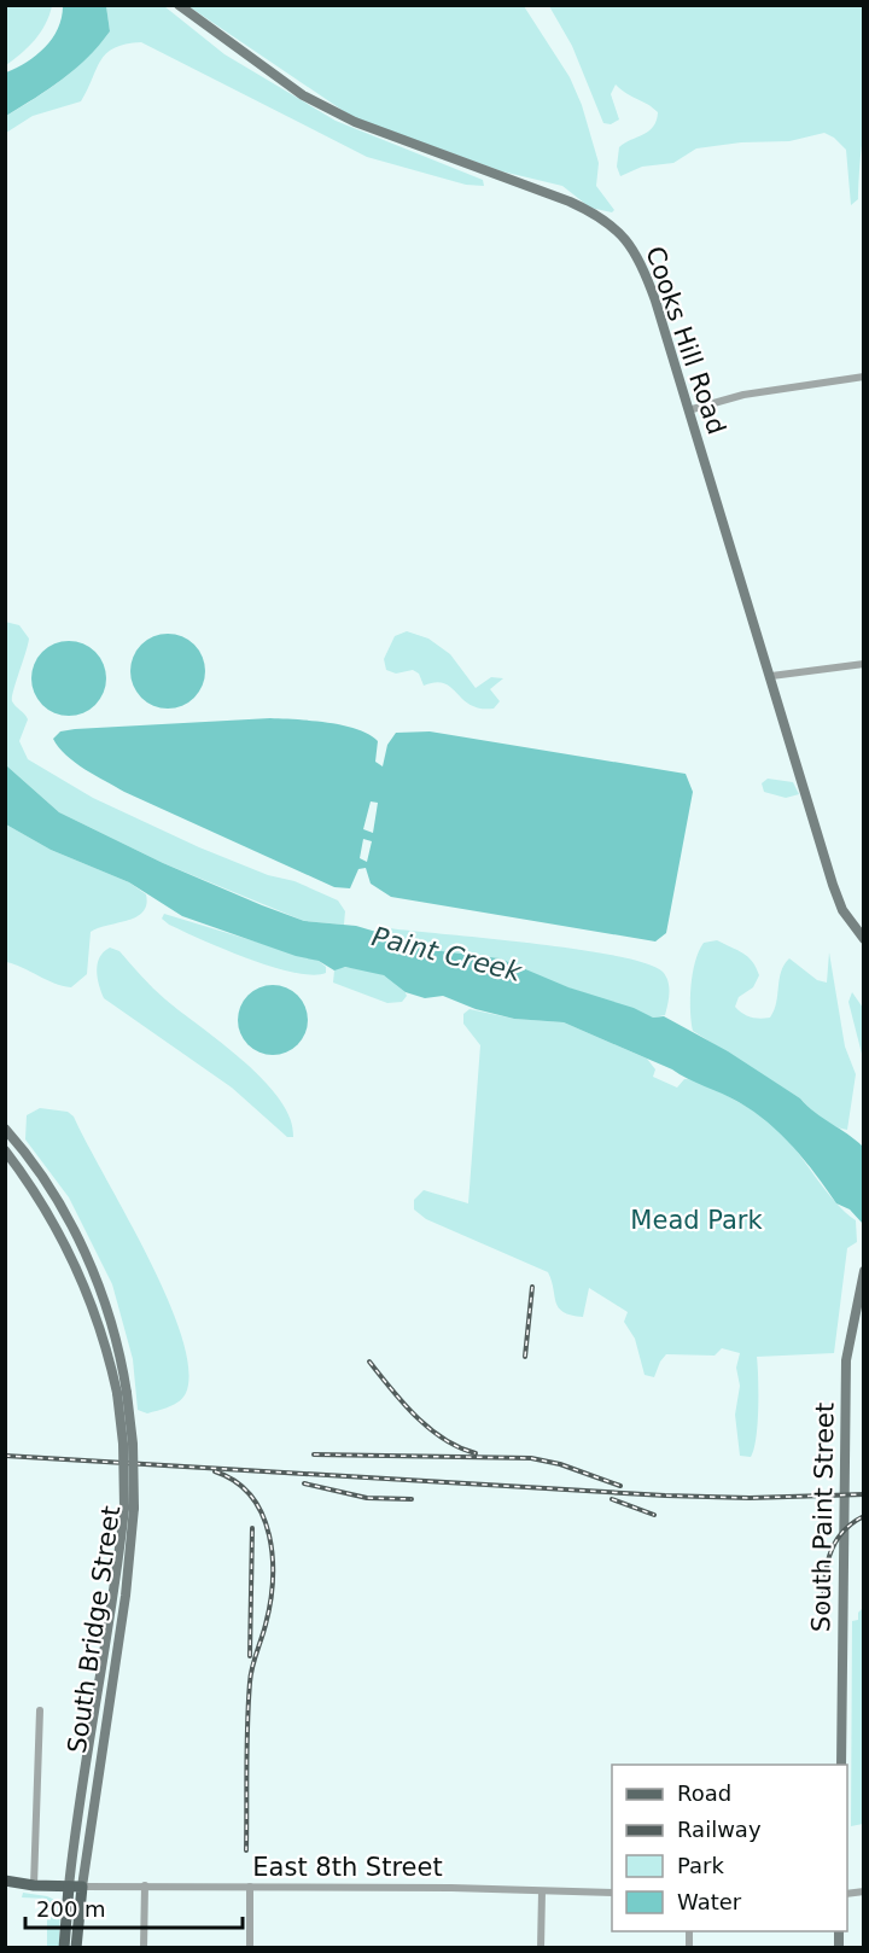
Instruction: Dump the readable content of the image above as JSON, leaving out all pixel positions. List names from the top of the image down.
{
  "streets": {
    "main road": ["Cooks Hill Road", "South Paint Street", "South Bridge Street"],
    "street": ["East 8th Street"]
  },
  "crossings": [
    ["South Bridge Street", "East 8th Street"]
  ],
  "water": ["Paint Creek"],
  "parks": ["Mead Park"],
  "legend": [
    "Road",
    "Railway",
    "Park",
    "Water"
  ],
  "scale_bar": "200 m"
}
